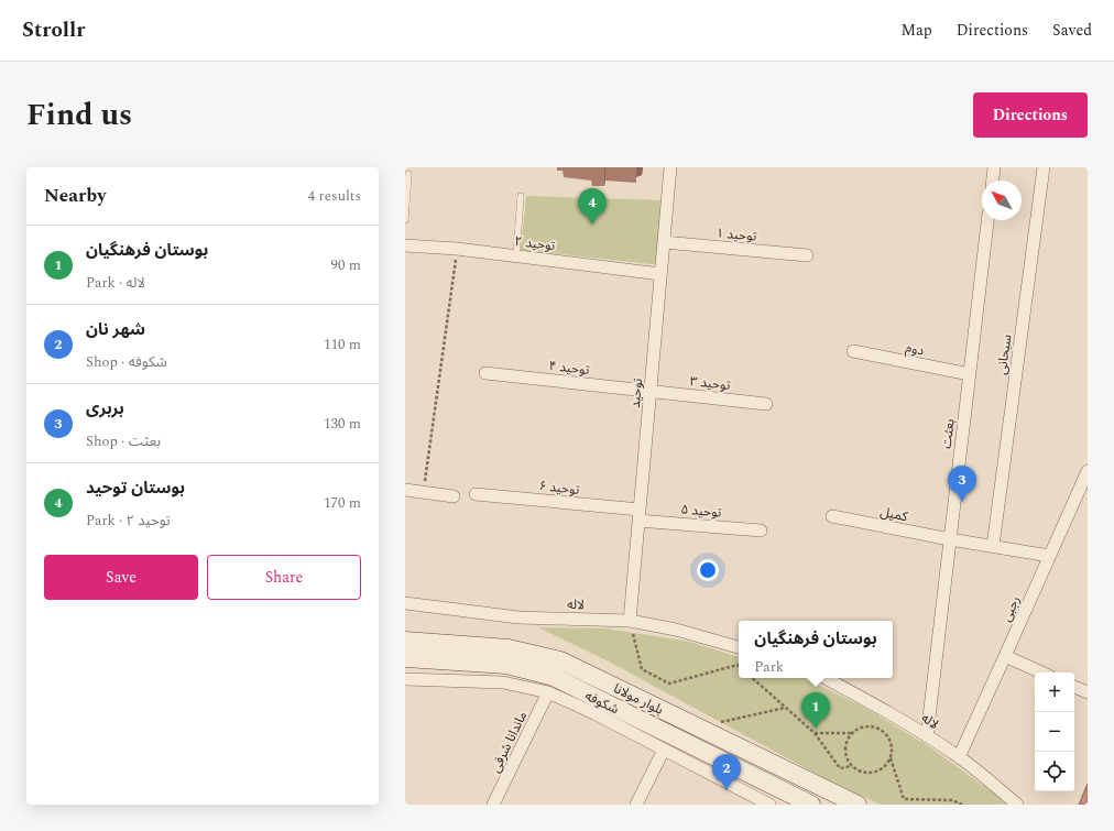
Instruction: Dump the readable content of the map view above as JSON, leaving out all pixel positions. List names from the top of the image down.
{
  "streets": {
    "main road": ["بلوار مولانا"],
    "street": [
      "توحید ۱",
      "توحید ۲",
      "دوم",
      "سبحانی",
      "توحید ۴",
      "توحید ۳",
      "توحید",
      "بعثت",
      "توحید ۶",
      "توحید ۵",
      "کمیل",
      "لاله",
      "رجبی",
      "شکوفه",
      "ماندانا شرقی"
    ]
  },
  "crossings": [
    ["توحید ۱", "توحید"],
    ["توحید ۲", "توحید"],
    ["دوم", "بعثت"],
    ["سبحانی", "کمیل"],
    ["توحید ۴", "توحید ۳"],
    ["توحید ۴", "توحید"],
    ["توحید ۳", "توحید"],
    ["توحید", "توحید ۶"],
    ["توحید", "توحید ۵"],
    ["توحید", "لاله"],
    ["بعثت", "کمیل"],
    ["بعثت", "لاله"],
    ["توحید ۶", "توحید ۵"],
    ["کمیل", "رجبی"],
    ["لاله", "رجبی"],
    ["شکوفه", "ماندانا شرقی"]
  ],
  "north": "top left",
  "page": {
    "header": "Strollr",
    "nav": ["Map", "Directions", "Saved"],
    "title": "Find us",
    "buttons": [
      "Directions",
      ["Save", "Share"]
    ],
    "heading": ["Nearby", "4 results"],
    "pins": [
      "4",
      "3",
      "1",
      "2"
    ],
    "list": [
      {
        "mark": "1",
        "name": "بوستان فرهنگیان",
        "note": "Park · لاله",
        "value": "90 m"
      },
      {
        "mark": "2",
        "name": "شهر نان",
        "note": "Shop · شکوفه",
        "value": "110 m"
      },
      {
        "mark": "3",
        "name": "بربری",
        "note": "Shop · بعثت",
        "value": "130 m"
      },
      {
        "mark": "4",
        "name": "بوستان توحید",
        "note": "Park · توحید ۲",
        "value": "170 m"
      }
    ],
    "popup": ["بوستان فرهنگیان", "Park"],
    "map_buttons": ["+", "−"]
  }
}
